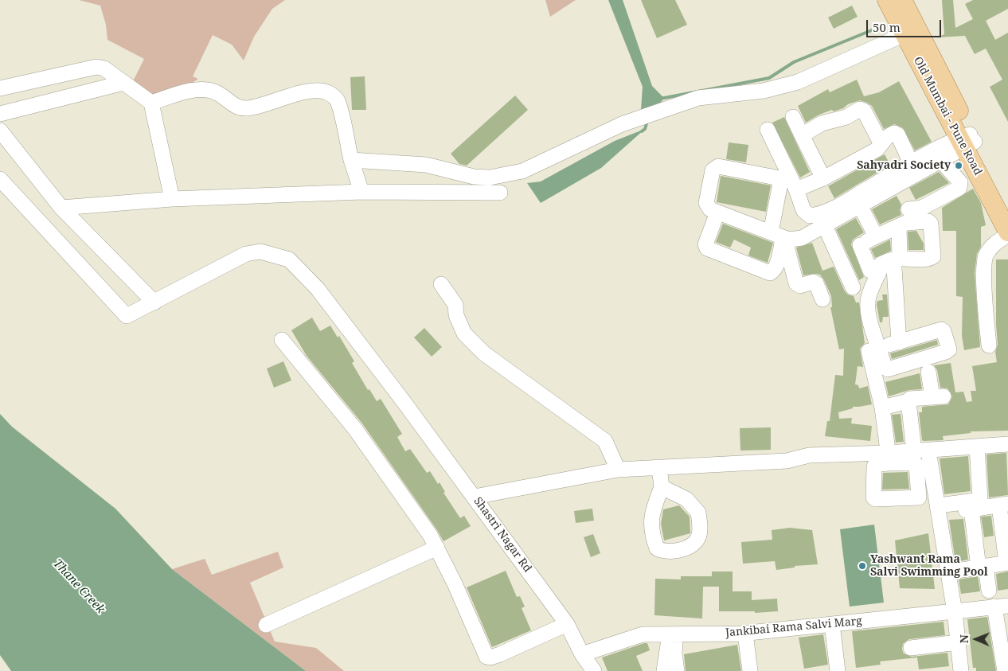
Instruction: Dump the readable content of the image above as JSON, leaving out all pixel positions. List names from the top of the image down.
{
  "streets": {
    "main road": ["Old Mumbai - Pune Road"],
    "street": ["Shastri Nagar Rd", "Jankibai Rama Salvi Marg"]
  },
  "crossings": [
    ["Shastri Nagar Rd", "Jankibai Rama Salvi Marg"]
  ],
  "water": ["Thane Creek"],
  "places": ["Sahyadri Society", "Yashwant Rama Salvi Swimming Pool"],
  "scale_bar": "50 m",
  "north": "left"
}
